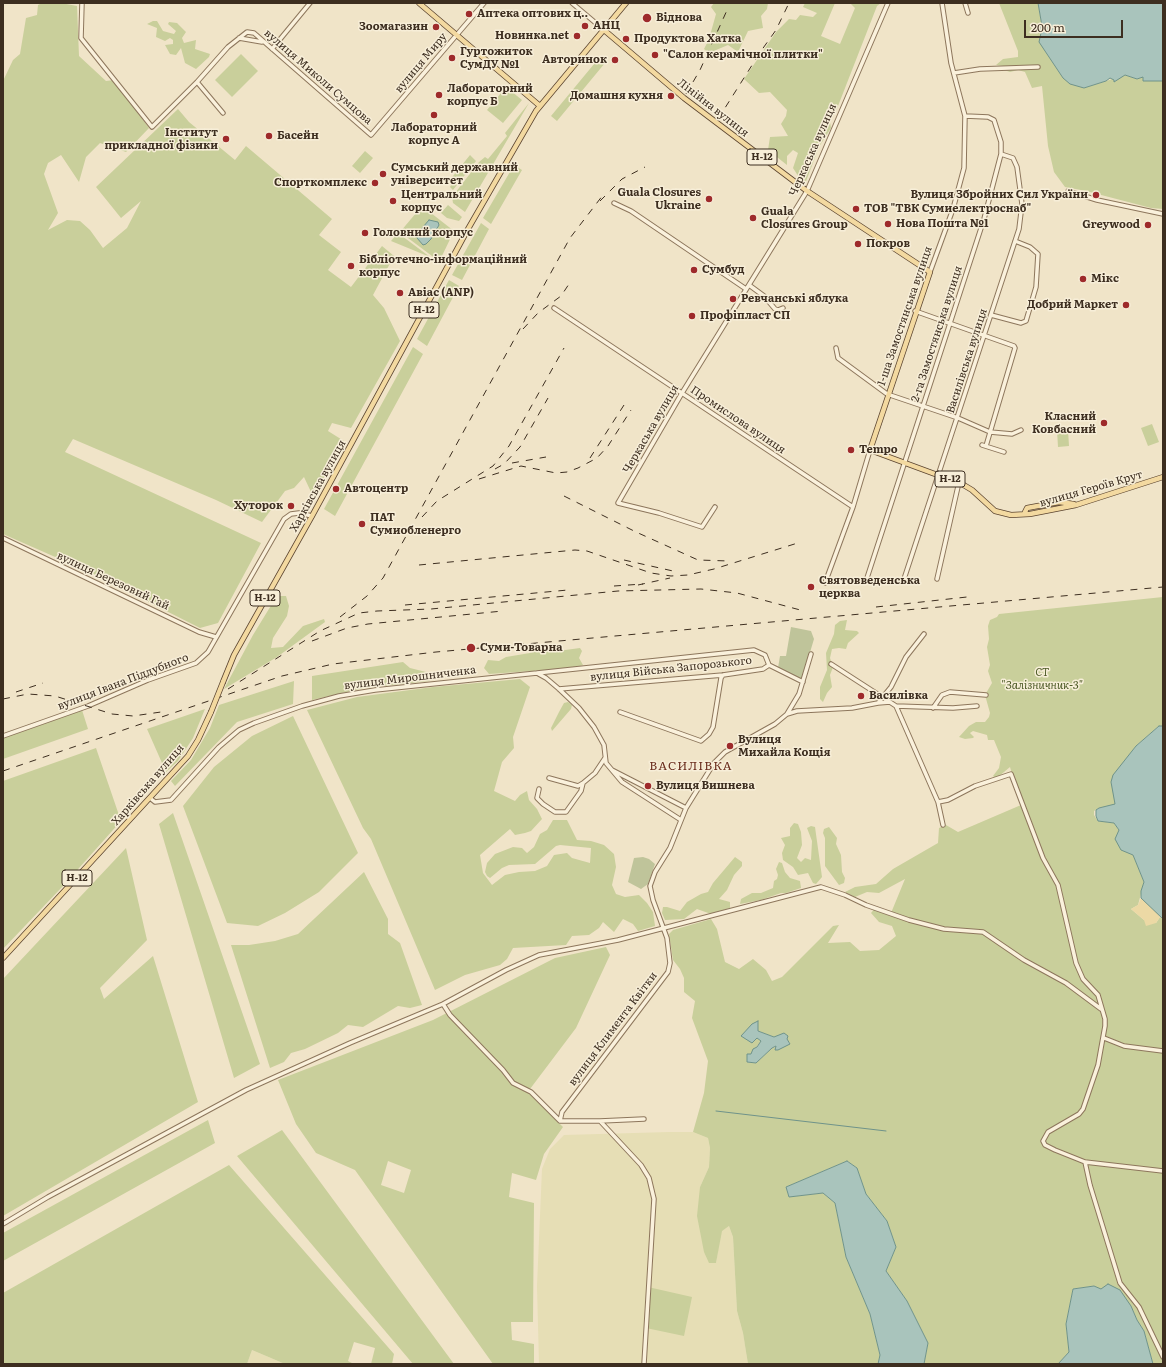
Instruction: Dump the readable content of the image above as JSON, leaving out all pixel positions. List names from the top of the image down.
{
  "streets": {
    "main road": [
      "Лінійна вулиця",
      "Н-12",
      "1-ша Замостянська вулиця",
      "Харківська вулиця",
      "вулиця Героїв Крут"
    ],
    "street": [
      "вулиця Миру",
      "вулиця Миколи Сумцова",
      "Черкаська вулиця",
      "2-га Замостянська вулиця",
      "Василівська вулиця",
      "Промислова вулиця",
      "вулиця Березовий Гай",
      "вулиця Війська Запорозького",
      "вулиця Мирошниченка",
      "вулиця Івана Піддубного",
      "вулиця Климента Квітки"
    ]
  },
  "crossings": [
    ["вулиця Миру", "вулиця Миколи Сумцова"],
    ["Лінійна вулиця", "Черкаська вулиця"],
    ["Лінійна вулиця", "1-ша Замостянська вулиця"],
    ["Лінійна вулиця", "Харківська вулиця"],
    ["Черкаська вулиця", "Промислова вулиця"],
    ["Н-12", "1-ша Замостянська вулиця"],
    ["Н-12", "2-га Замостянська вулиця"],
    ["Н-12", "Василівська вулиця"],
    ["Н-12", "вулиця Героїв Крут"],
    ["1-ша Замостянська вулиця", "2-га Замостянська вулиця"],
    ["1-ша Замостянська вулиця", "Промислова вулиця"],
    ["2-га Замостянська вулиця", "Василівська вулиця"],
    ["Харківська вулиця", "вулиця Мирошниченка"],
    ["Харківська вулиця", "вулиця Івана Піддубного"],
    ["вулиця Березовий Гай", "вулиця Івана Піддубного"],
    ["вулиця Війська Запорозького", "вулиця Мирошниченка"]
  ],
  "districts": ["ВАСИЛІВКА"],
  "parks": ["СТ \"Залізничник-3\""],
  "places": [
    "Аптека оптових ц..",
    "Віднова",
    "АНЦ",
    "Зоомагазин",
    "Новинка.net",
    "Продуктова Хатка",
    "\"Салон керамічної плитки\"",
    "Гуртожиток СумДУ №1",
    "Авторинок",
    "Лабораторний корпус Б",
    "Домашня кухня",
    "Лабораторний корпус А",
    "Басейн",
    "Інститут прикладної фізики",
    "Сумський державний університет",
    "Спорткомплекс",
    "Вулиця Збройних Сил України",
    "Guala Closures Ukraine",
    "Центральний корпус",
    "ТОВ \"ТВК Сумиелектроснаб\"",
    "Guala Closures Group",
    "Нова Пошта №1",
    "Greywood",
    "Головний корпус",
    "Покров",
    "Бібліотечно-інформаційний корпус",
    "Сумбуд",
    "Мікс",
    "Авіас (ANP)",
    "Ревчанські яблука",
    "Добрий Маркет",
    "Профіпласт СП",
    "Класний Ковбасний",
    "Tempo",
    "Автоцентр",
    "Хуторок",
    "ПАТ Сумиобленерго",
    "Святовведенська церква",
    "Суми-Товарна",
    "Василівка",
    "Вулиця Михайла Кощія",
    "Вулиця Вишнева"
  ],
  "scale_bar": "200 m"
}
